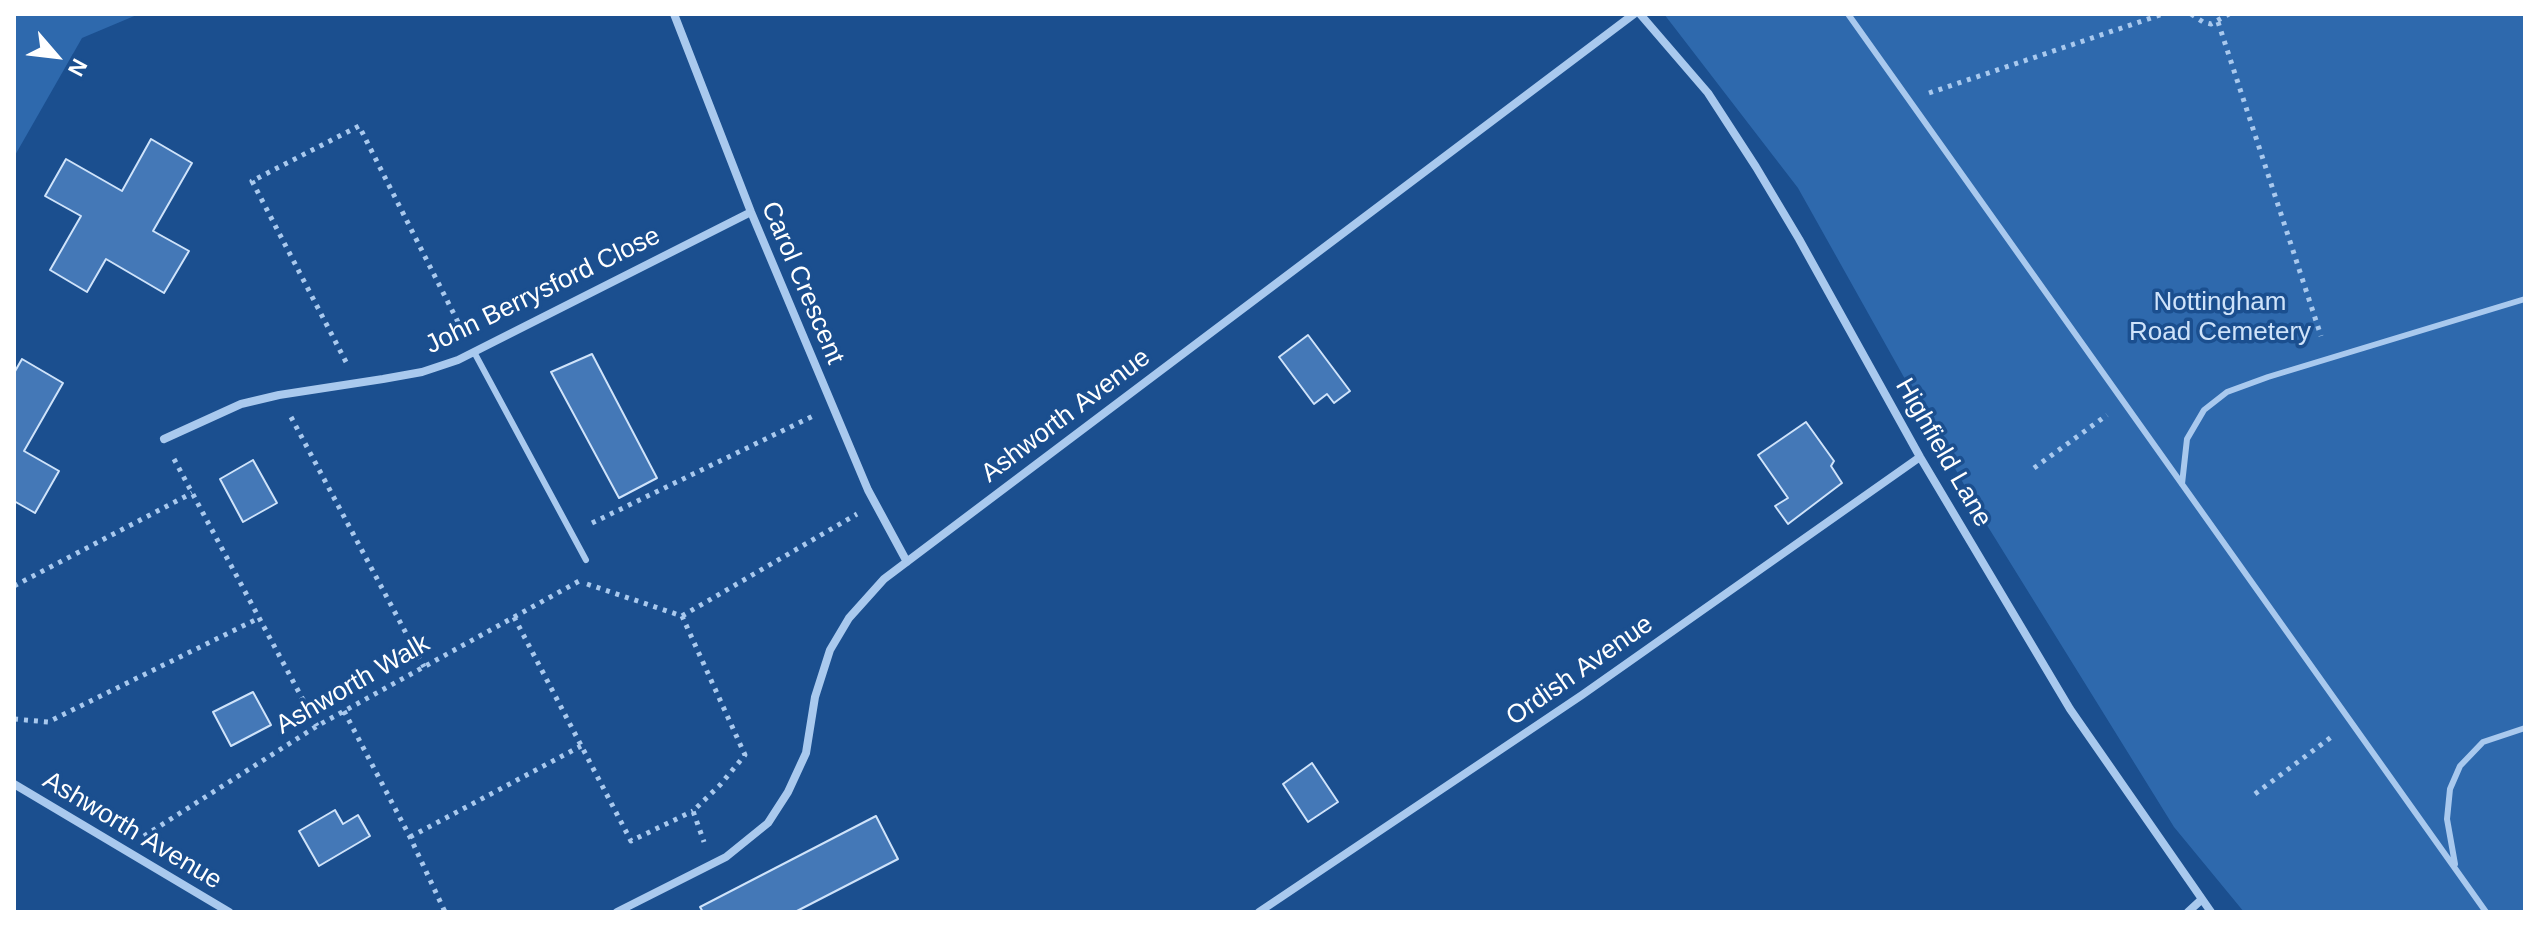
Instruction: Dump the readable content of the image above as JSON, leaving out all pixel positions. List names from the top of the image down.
{
  "streets": {
    "street": [
      "Carol Crescent",
      "John Berrysford Close",
      "Ashworth Avenue",
      "Highfield Lane",
      "Ordish Avenue"
    ],
    "path": ["Ashworth Walk"]
  },
  "crossings": [
    ["Carol Crescent", "John Berrysford Close"],
    ["Carol Crescent", "Ashworth Avenue"],
    ["Ashworth Avenue", "Ashworth Walk"],
    ["Highfield Lane", "Ordish Avenue"]
  ],
  "parks": ["Nottingham Road Cemetery"],
  "north": "bottom right"
}
